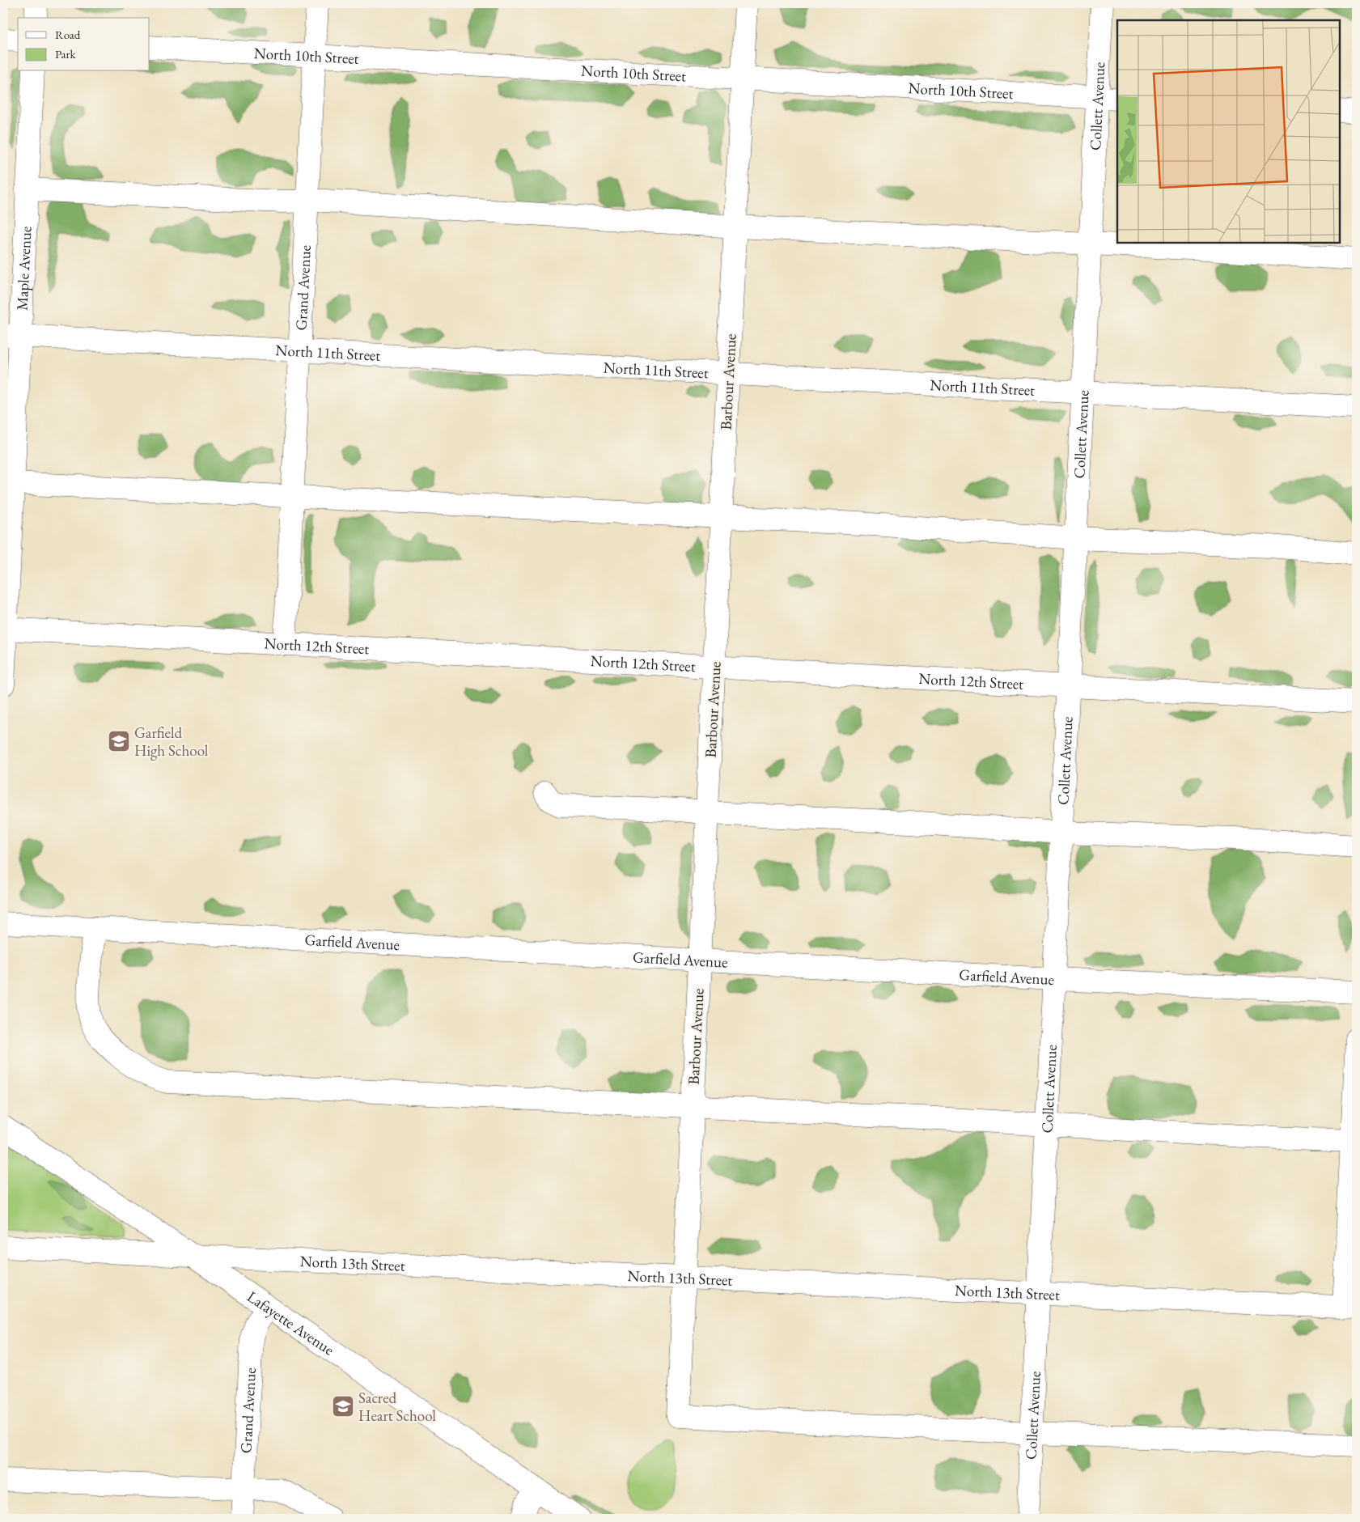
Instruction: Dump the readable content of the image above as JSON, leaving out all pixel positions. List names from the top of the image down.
{
  "streets": {
    "street": [
      "North 10th Street",
      "Collett Avenue",
      "Maple Avenue",
      "Grand Avenue",
      "North 11th Street",
      "Barbour Avenue",
      "North 12th Street",
      "Garfield Avenue",
      "North 13th Street",
      "Lafayette Avenue"
    ]
  },
  "crossings": [
    ["North 10th Street", "Collett Avenue"],
    ["North 10th Street", "Grand Avenue"],
    ["North 10th Street", "Barbour Avenue"],
    ["Collett Avenue", "North 11th Street"],
    ["Collett Avenue", "Barbour Avenue"],
    ["Collett Avenue", "North 12th Street"],
    ["Collett Avenue", "Garfield Avenue"],
    ["Collett Avenue", "North 13th Street"],
    ["Maple Avenue", "North 11th Street"],
    ["Maple Avenue", "North 12th Street"],
    ["Grand Avenue", "North 11th Street"],
    ["Grand Avenue", "North 12th Street"],
    ["Grand Avenue", "Lafayette Avenue"],
    ["North 11th Street", "Barbour Avenue"],
    ["Barbour Avenue", "North 12th Street"],
    ["Barbour Avenue", "Garfield Avenue"],
    ["Barbour Avenue", "North 13th Street"],
    ["North 13th Street", "Lafayette Avenue"]
  ],
  "places": {
    "school or university": ["Garfield High School", "Sacred Heart School"]
  },
  "legend": ["Road", "Park"]
}
